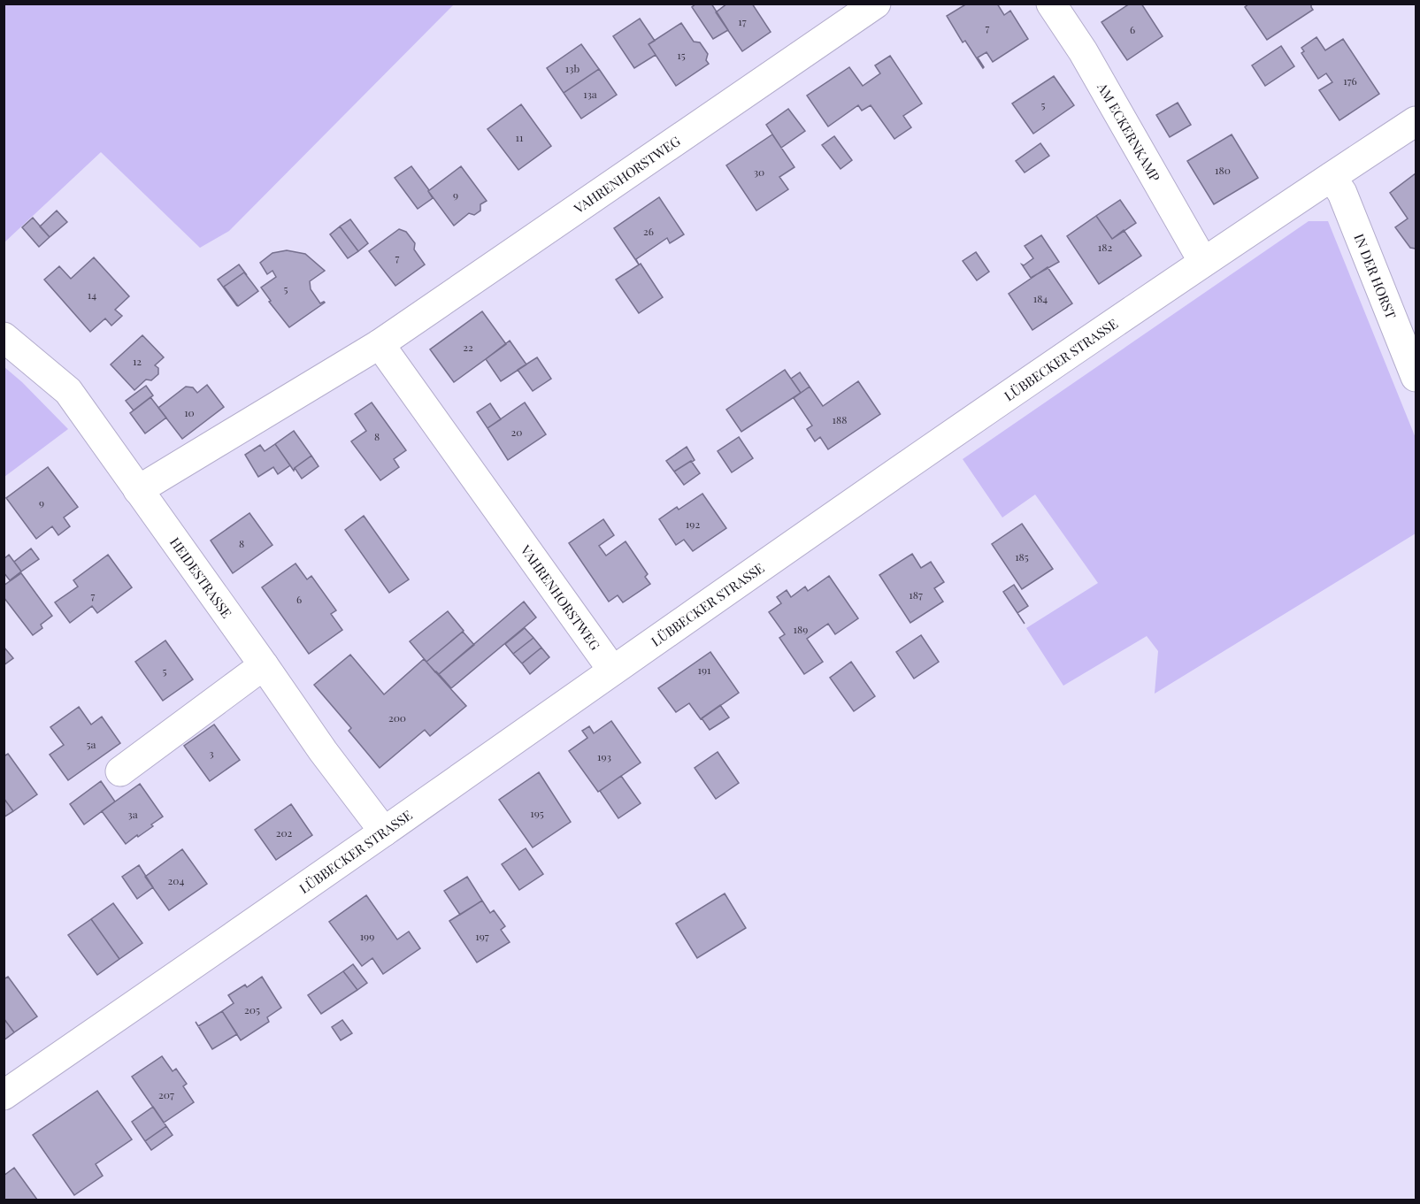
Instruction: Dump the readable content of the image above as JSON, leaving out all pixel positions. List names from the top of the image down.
{
  "streets": {
    "street": [
      "AM ECKERNKAMP",
      "VAHRENHORSTWEG",
      "IN DER HORST",
      "LÜBBECKER STRASSE",
      "HEIDESTRASSE"
    ]
  },
  "crossings": [
    ["AM ECKERNKAMP", "LÜBBECKER STRASSE"],
    ["VAHRENHORSTWEG", "LÜBBECKER STRASSE"],
    ["VAHRENHORSTWEG", "HEIDESTRASSE"],
    ["IN DER HORST", "LÜBBECKER STRASSE"],
    ["LÜBBECKER STRASSE", "HEIDESTRASSE"]
  ],
  "house_numbers": [
    "17",
    "7",
    "6",
    "15",
    "13b",
    "176",
    "13a",
    "5",
    "11",
    "180",
    "30",
    "9",
    "26",
    "182",
    "7",
    "5",
    "14",
    "184",
    "22",
    "12",
    "10",
    "188",
    "20",
    "8",
    "9",
    "192",
    "8",
    "185",
    "187",
    "7",
    "6",
    "189",
    "191",
    "5",
    "200",
    "5a",
    "3",
    "193",
    "195",
    "3a",
    "202",
    "204",
    "199",
    "197",
    "205",
    "207"
  ]
}
